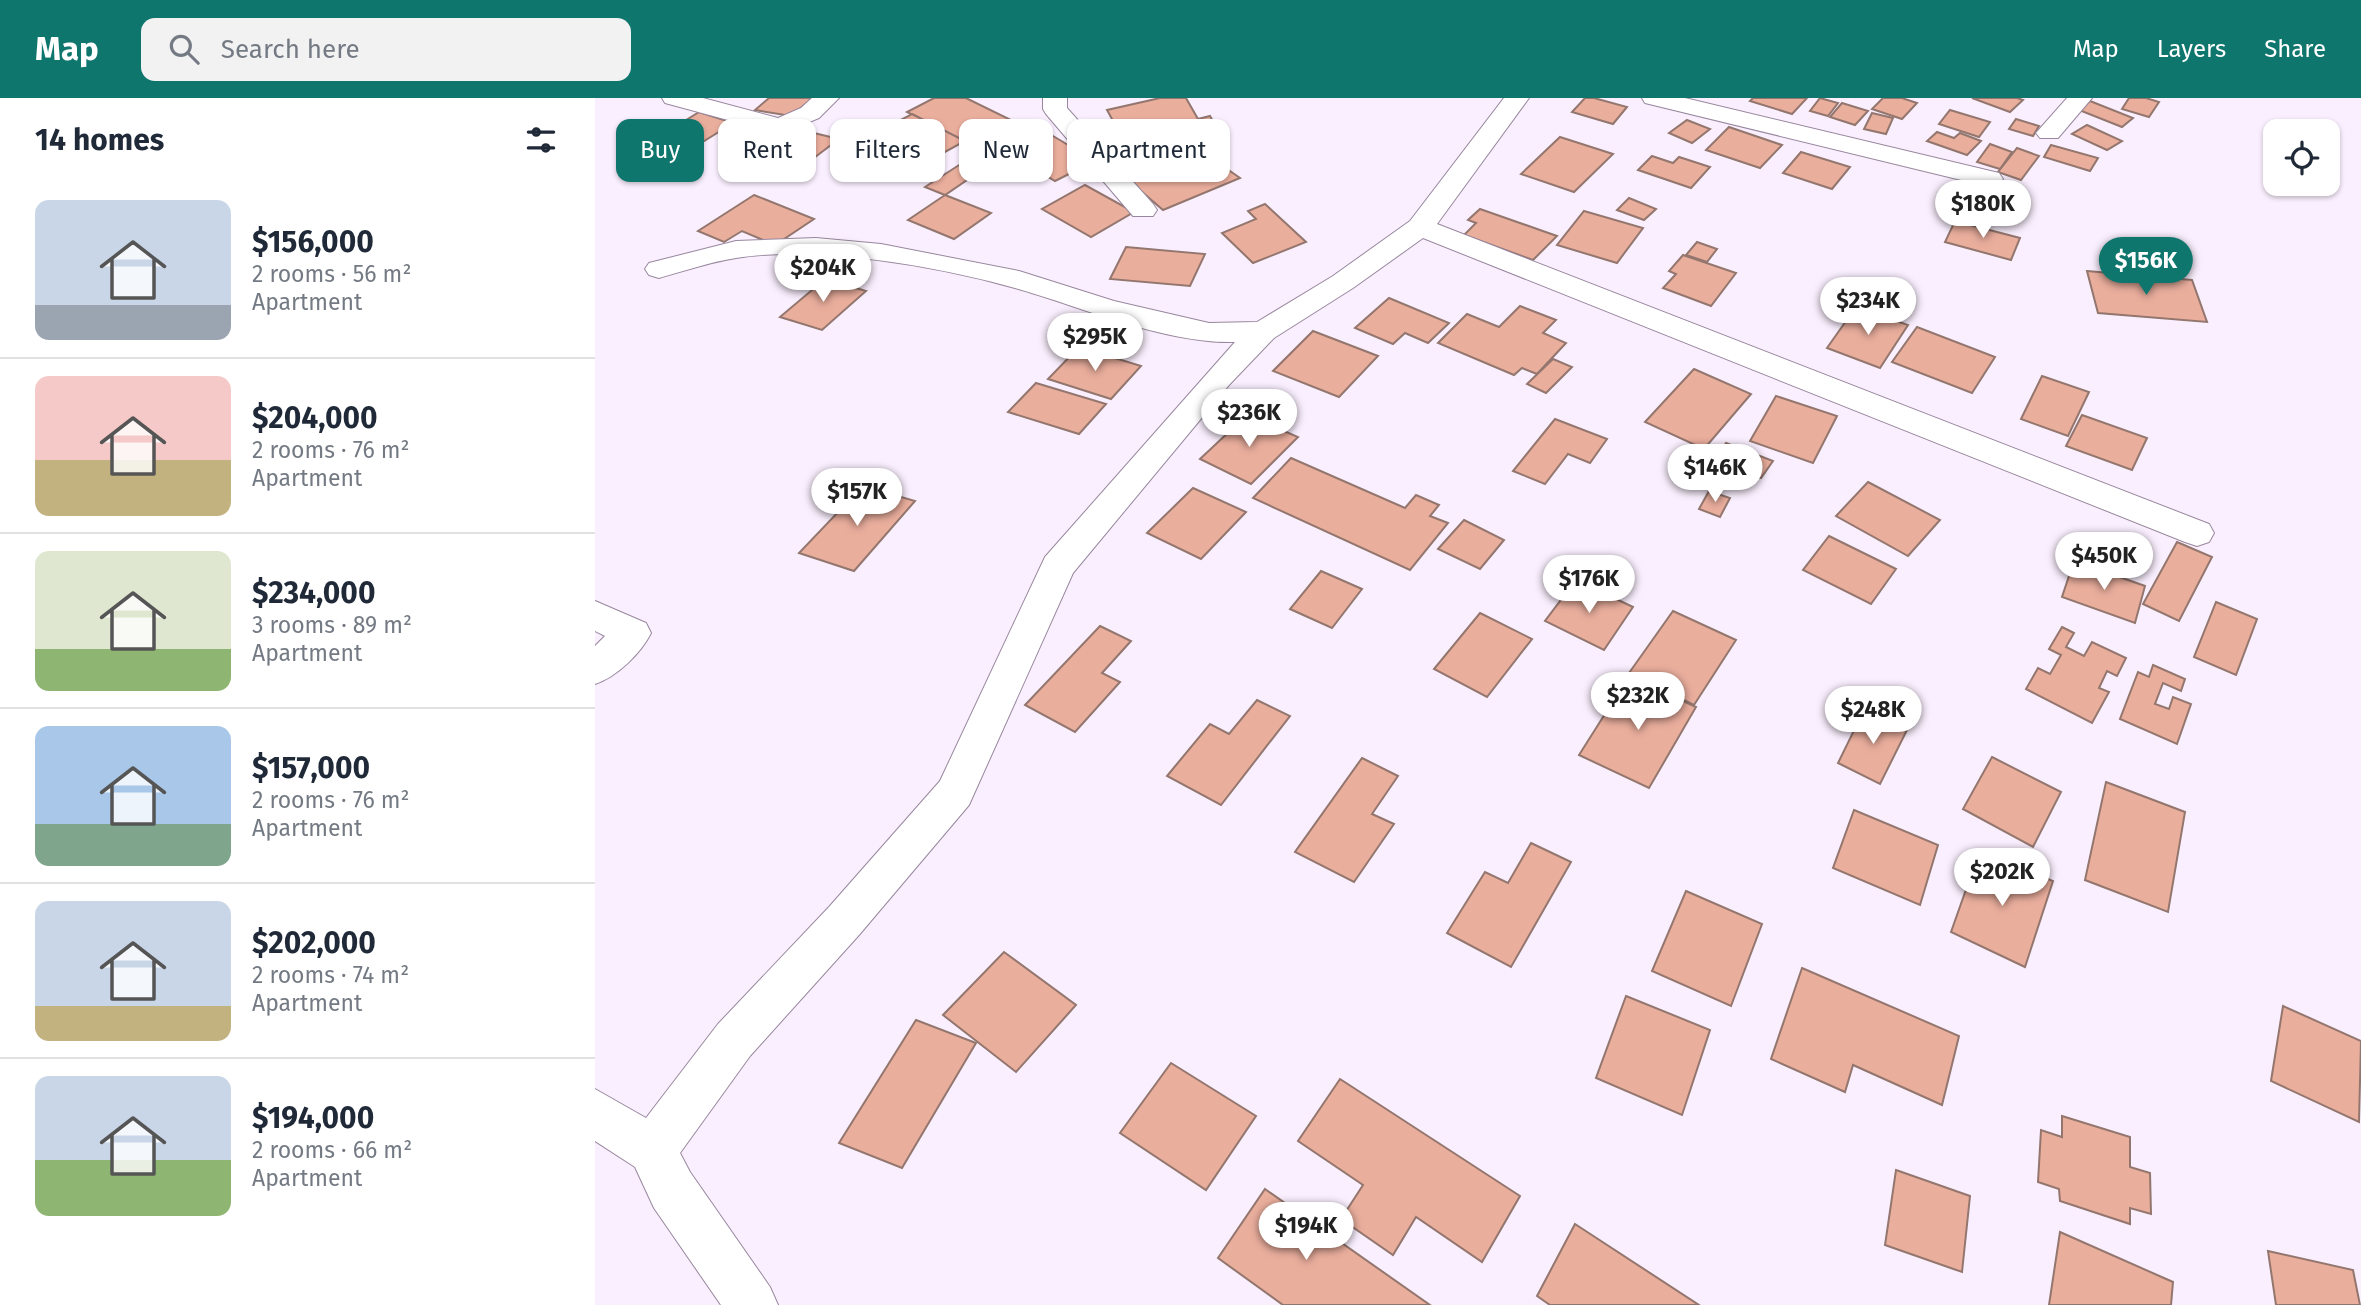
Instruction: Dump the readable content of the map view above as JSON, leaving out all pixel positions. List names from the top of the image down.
{
  "page": {
    "header": "Map",
    "search": "Search here",
    "nav": ["Map", "Layers", "Share"],
    "heading": "14 homes",
    "chip": [
      "Buy",
      "Rent",
      "Filters",
      "New",
      "Apartment"
    ],
    "price": [
      "$180K",
      "$156K",
      "$204K",
      "$234K",
      "$295K",
      "$236K",
      "$146K",
      "$157K",
      "$450K",
      "$176K",
      "$232K",
      "$248K",
      "$202K",
      "$194K"
    ],
    "list": [
      {
        "name": "$156,000",
        "note": "2 rooms · 56 m² · Apartment"
      },
      {
        "name": "$204,000",
        "note": "2 rooms · 76 m² · Apartment"
      },
      {
        "name": "$234,000",
        "note": "3 rooms · 89 m² · Apartment"
      },
      {
        "name": "$157,000",
        "note": "2 rooms · 76 m² · Apartment"
      },
      {
        "name": "$202,000",
        "note": "2 rooms · 74 m² · Apartment"
      },
      {
        "name": "$194,000",
        "note": "2 rooms · 66 m² · Apartment"
      }
    ]
  }
}
